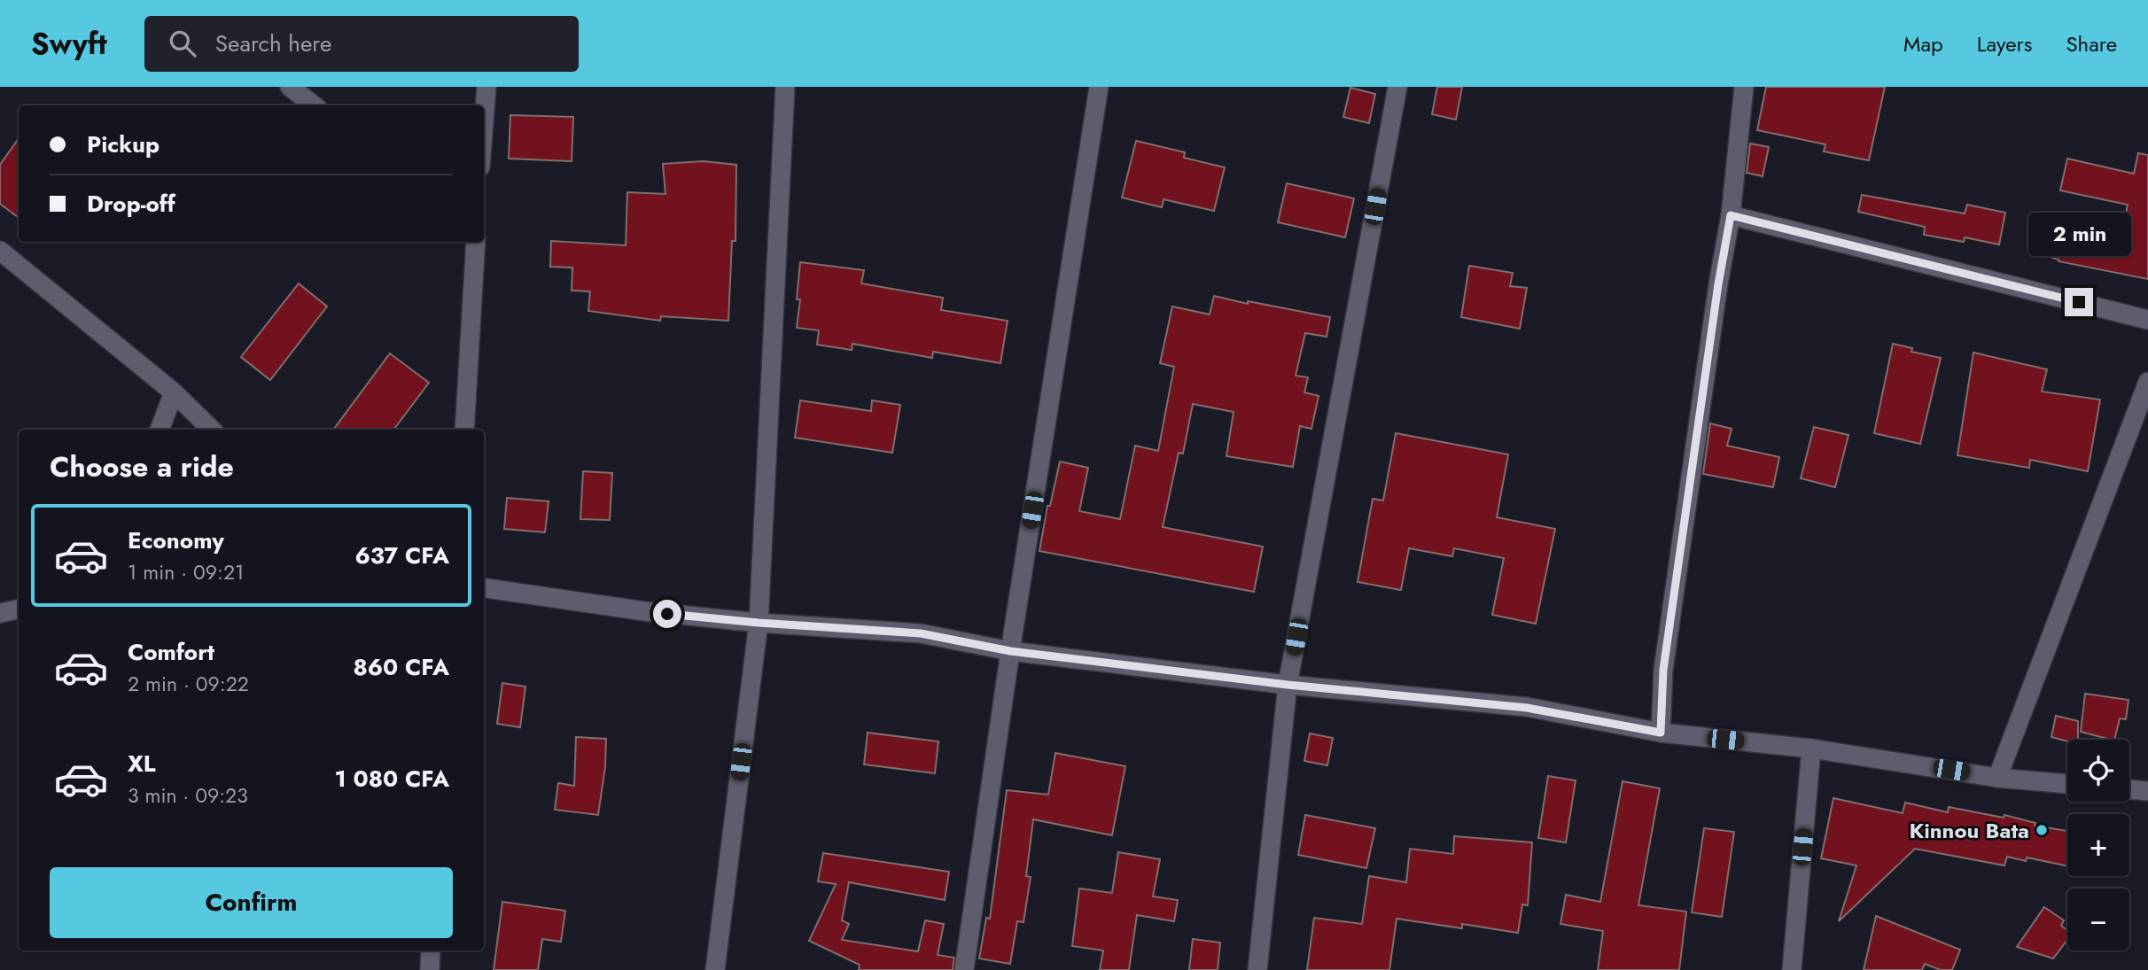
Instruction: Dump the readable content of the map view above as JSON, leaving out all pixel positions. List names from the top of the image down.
{
  "places": ["Kinnou Bata"],
  "page": {
    "header": "Swyft",
    "search": "Search here",
    "nav": ["Map", "Layers", "Share"],
    "banner": ["Pickup", "Drop-off"],
    "bubble": "2 min",
    "heading": "Choose a ride",
    "list": [
      {
        "name": "Economy",
        "note": "1 min · 09:21",
        "value": "637 CFA"
      },
      {
        "name": "Comfort",
        "note": "2 min · 09:22",
        "value": "860 CFA"
      },
      {
        "name": "XL",
        "note": "3 min · 09:23",
        "value": "1 080 CFA"
      }
    ],
    "map_buttons": ["+", "−"],
    "buttons": "Confirm"
  }
}
